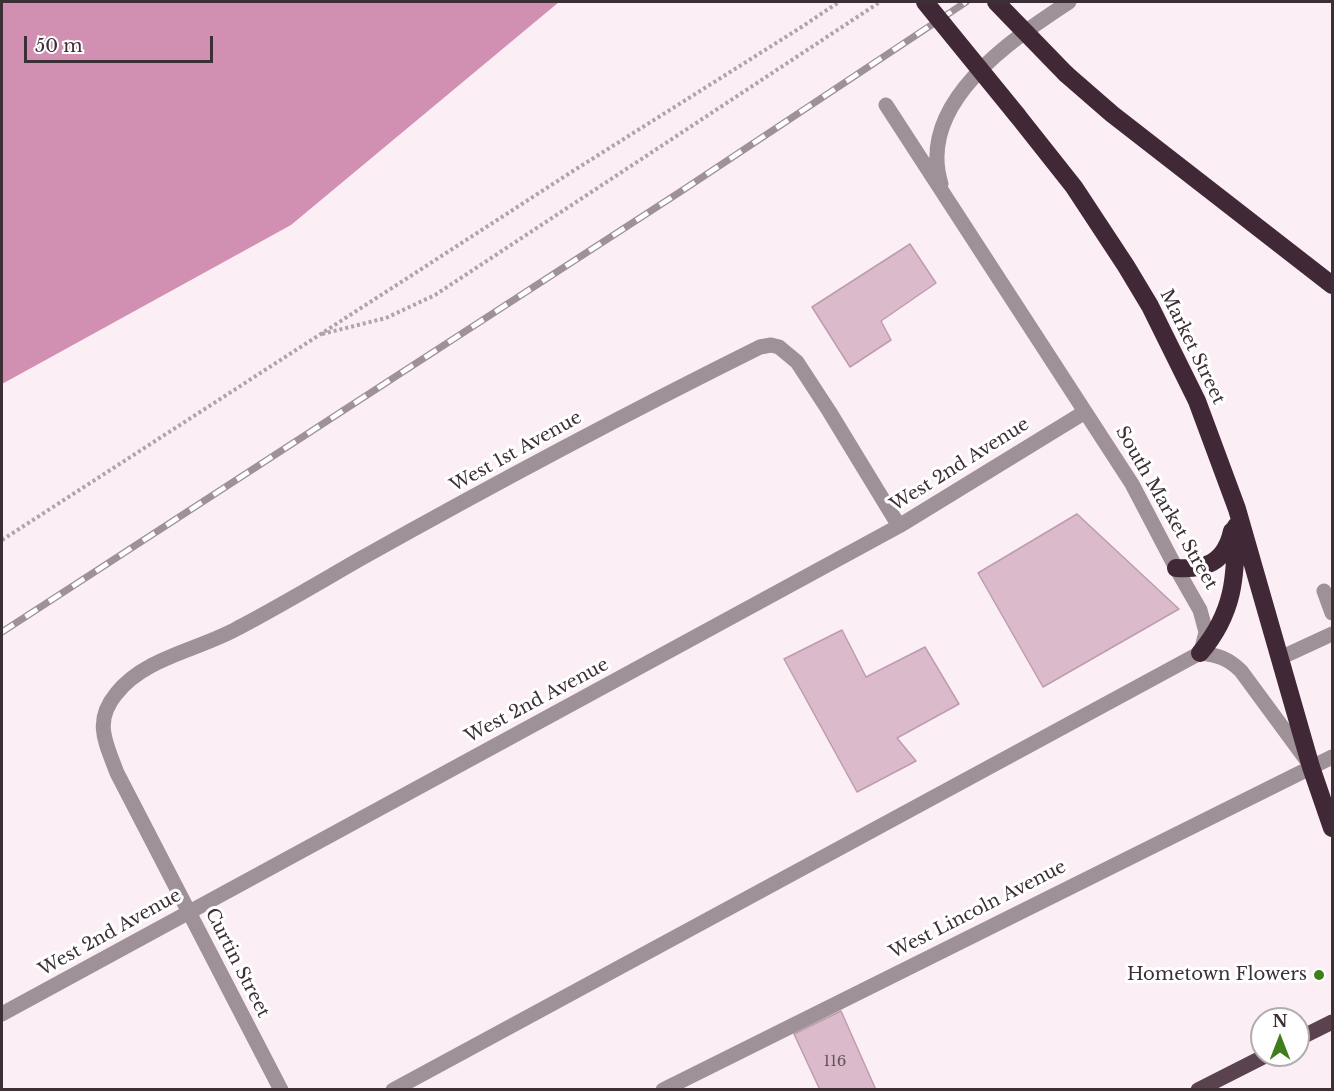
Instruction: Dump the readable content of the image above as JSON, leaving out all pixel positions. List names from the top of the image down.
{
  "streets": {
    "highway": ["Market Street"],
    "street": [
      "West 1st Avenue",
      "West 2nd Avenue",
      "South Market Street",
      "West Lincoln Avenue",
      "Curtin Street"
    ]
  },
  "crossings": [
    ["Market Street", "West Lincoln Avenue"],
    ["West 1st Avenue", "West 2nd Avenue"],
    ["West 1st Avenue", "Curtin Street"],
    ["West 2nd Avenue", "South Market Street"],
    ["West 2nd Avenue", "Curtin Street"]
  ],
  "places": ["Hometown Flowers"],
  "house_numbers": ["116"],
  "scale_bar": "50 m",
  "north": "top"
}
